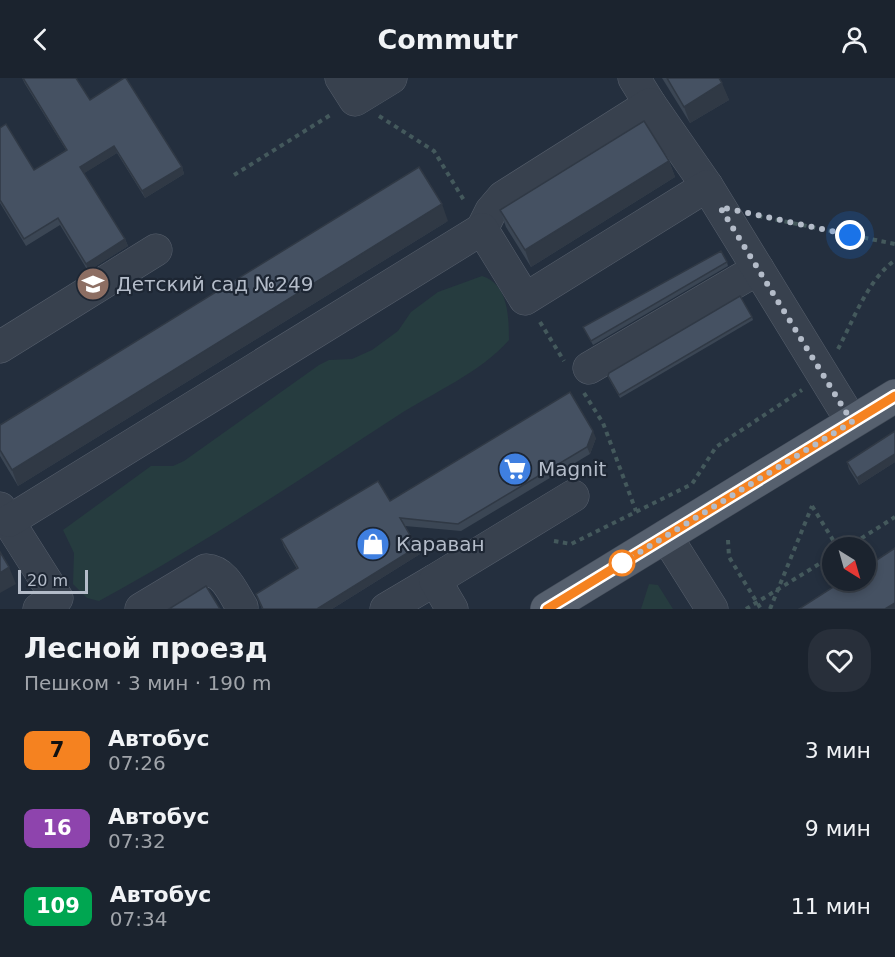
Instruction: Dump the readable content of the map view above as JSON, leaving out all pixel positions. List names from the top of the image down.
{
  "places": {
    "school or university": ["Детский сад №249"],
    "supermarket": ["Magnit"],
    "shop": ["Караван"]
  },
  "lines": ["bus line 7"],
  "scale_bar": "20 m",
  "north": "bottom right",
  "page": {
    "header": "Commutr",
    "scale": "20 m",
    "heading": ["Лесной проезд", "Пешком · 3 мин · 190 m"],
    "list": [
      {
        "mark": "7",
        "name": "Автобус",
        "note": "07:26",
        "value": "3 мин"
      },
      {
        "mark": "16",
        "name": "Автобус",
        "note": "07:32",
        "value": "9 мин"
      },
      {
        "mark": "109",
        "name": "Автобус",
        "note": "07:34",
        "value": "11 мин"
      }
    ]
  }
}
